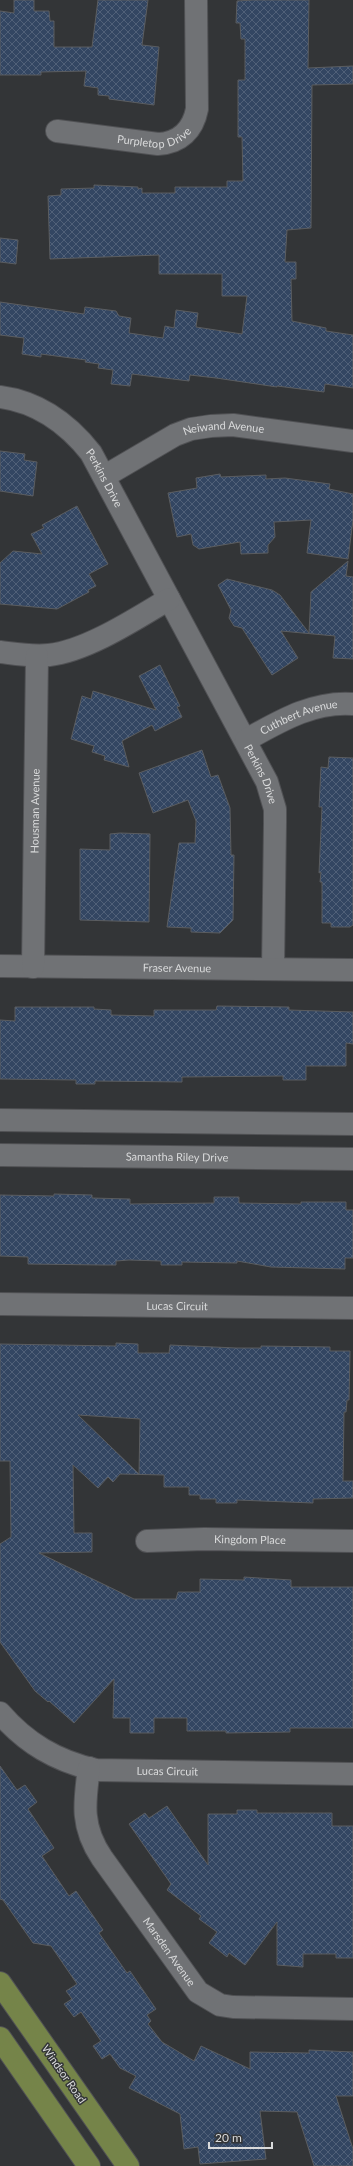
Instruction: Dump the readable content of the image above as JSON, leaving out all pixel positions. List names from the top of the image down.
{
  "streets": {
    "main road": ["Windsor Road"],
    "street": [
      "Purpletop Drive",
      "Neiwand Avenue",
      "Perkins Drive",
      "Cuthbert Avenue",
      "Housman Avenue",
      "Fraser Avenue",
      "Samantha Riley Drive",
      "Lucas Circuit",
      "Kingdom Place",
      "Marsden Avenue"
    ]
  },
  "crossings": [
    ["Neiwand Avenue", "Perkins Drive"],
    ["Perkins Drive", "Cuthbert Avenue"],
    ["Perkins Drive", "Fraser Avenue"],
    ["Housman Avenue", "Fraser Avenue"],
    ["Lucas Circuit", "Marsden Avenue"]
  ],
  "scale_bar": "20 m"
}
